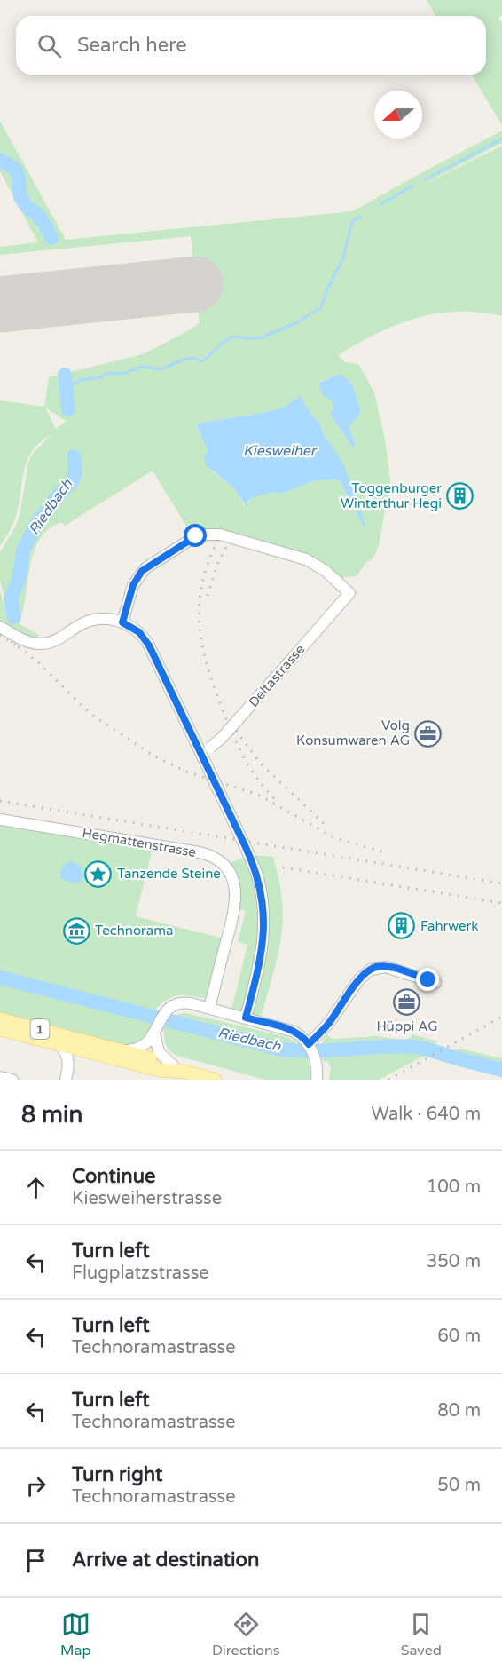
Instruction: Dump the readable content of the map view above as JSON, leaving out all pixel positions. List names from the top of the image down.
{
  "streets": {
    "main road": ["1"],
    "street": ["Deltastrasse", "Hegmattenstrasse"]
  },
  "water": ["Kiesweiher", "Riedbach"],
  "places": {
    "building": ["Toggenburger Winterthur Hegi", "Fahrwerk"],
    "office": ["Volg Konsumwaren AG", "Hüppi AG"],
    "place": ["Tanzende Steine"],
    "museum": ["Technorama"]
  },
  "north": "left",
  "page": {
    "search": "Search here",
    "heading": ["8 min", "Walk · 640 m"],
    "list": [
      ["Continue", "Kiesweiherstrasse", "100 m"],
      ["Turn left", "Flugplatzstrasse", "350 m"],
      ["Turn left", "Technoramastrasse", "60 m"],
      ["Turn left", "Technoramastrasse", "80 m"],
      ["Turn right", "Technoramastrasse", "50 m"],
      "Arrive at destination"
    ],
    "nav": ["Map", "Directions", "Saved"]
  }
}
